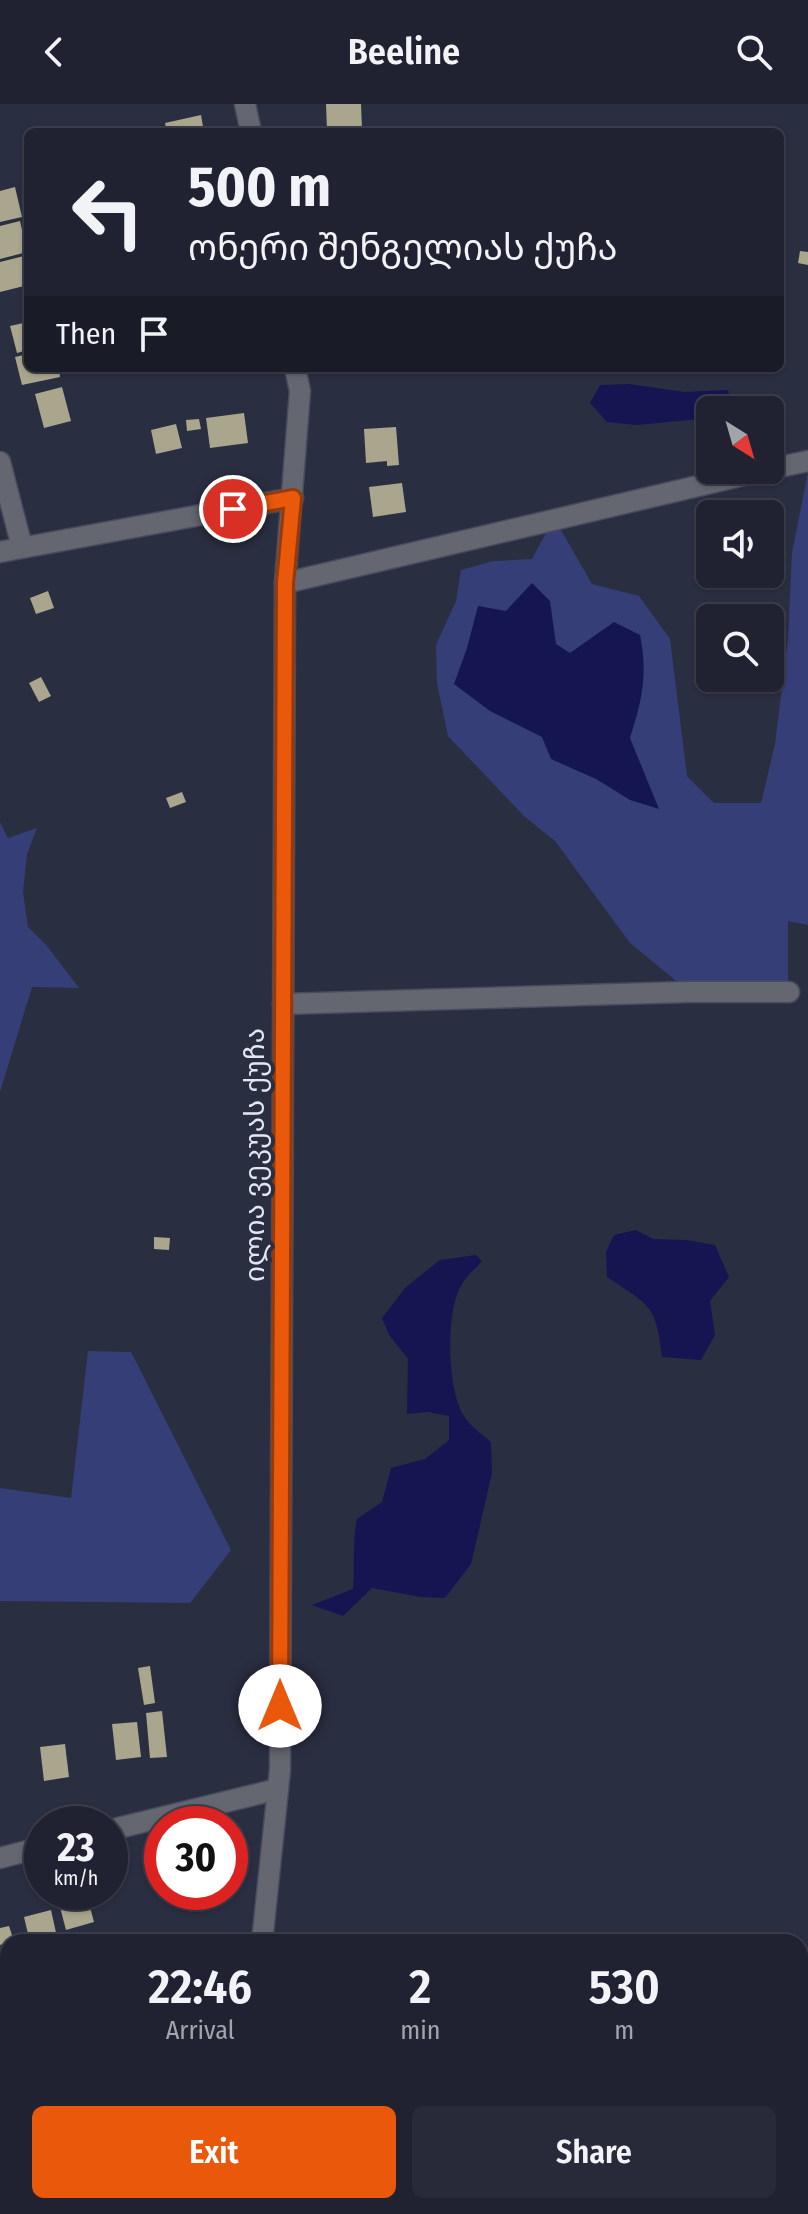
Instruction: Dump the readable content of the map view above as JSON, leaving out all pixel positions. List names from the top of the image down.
{
  "streets": {
    "street": ["ილია ვეკუას ქუჩა"]
  },
  "north": "bottom right",
  "page": {
    "header": "Beeline",
    "turn": ["500 m", "ონერი შენგელიას ქუჩა"],
    "then": "Then",
    "speed": "23 km/h",
    "limit": "30",
    "eta": [
      "22:46",
      "Arrival",
      "2",
      "min",
      "530",
      "m"
    ],
    "buttons": ["Exit", "Share"]
  }
}
